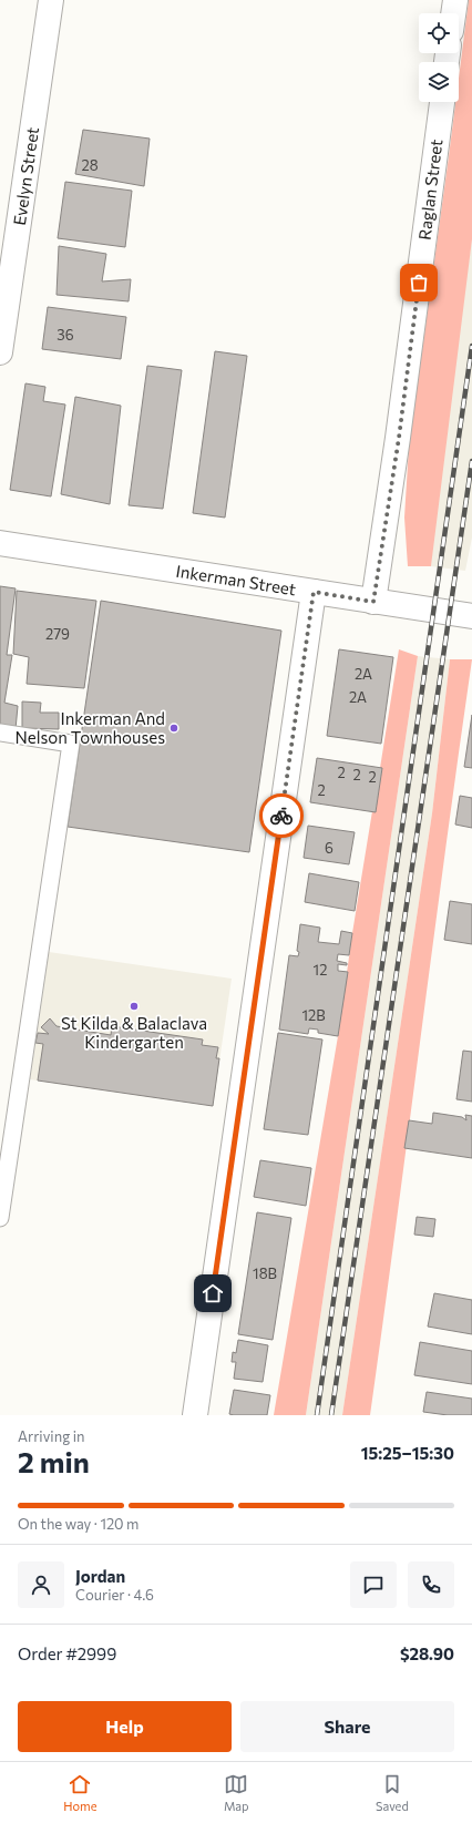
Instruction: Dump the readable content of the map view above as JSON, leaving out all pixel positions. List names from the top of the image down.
{
  "streets": {
    "street": ["Evelyn Street", "Raglan Street", "Inkerman Street"]
  },
  "crossings": [
    ["Raglan Street", "Inkerman Street"]
  ],
  "places": ["Inkerman And Nelson Townhouses", "St Kilda & Balaclava Kindergarten"],
  "house_numbers": [
    "28",
    "36",
    "279",
    "2A",
    "2A",
    "2",
    "2",
    "2",
    "2",
    "6",
    "12",
    "12B",
    "18B"
  ],
  "page": {
    "heading": ["2 min", "Arriving in", "15:25–15:30"],
    "panel": [
      "Jordan",
      "Courier · 4.6",
      "Order #2999",
      "$28.90"
    ],
    "bar": "On the way · 120 m",
    "buttons": ["Help", "Share"],
    "tabs": ["Home", "Map", "Saved"]
  }
}
